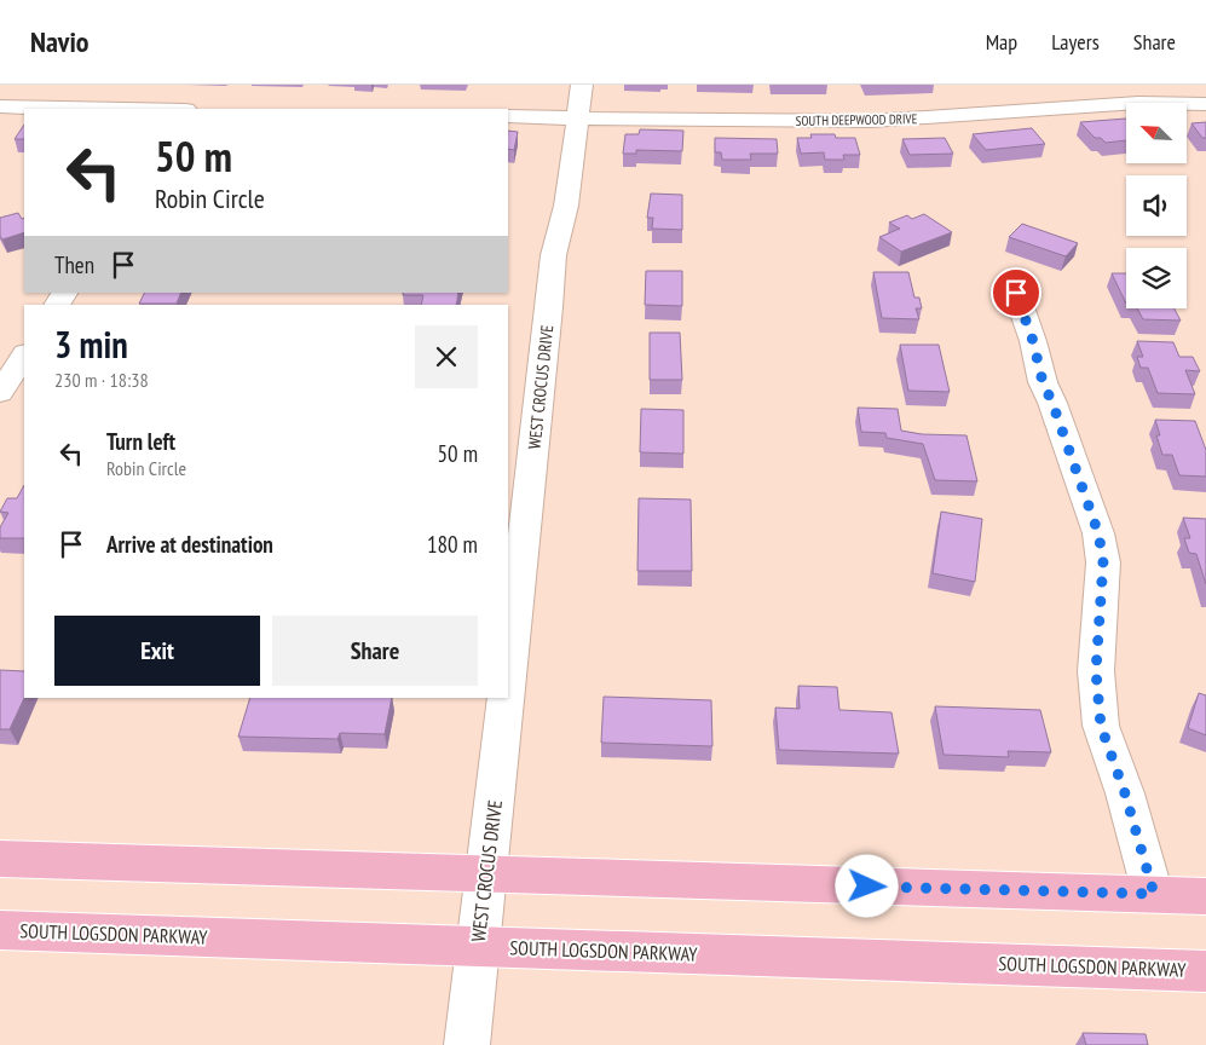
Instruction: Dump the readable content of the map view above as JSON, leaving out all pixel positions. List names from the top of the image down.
{
  "streets": {
    "main road": ["SOUTH LOGSDON PARKWAY"],
    "street": ["SOUTH DEEPWOOD DRIVE", "WEST CROCUS DRIVE"]
  },
  "crossings": [
    ["SOUTH DEEPWOOD DRIVE", "WEST CROCUS DRIVE"],
    ["WEST CROCUS DRIVE", "SOUTH LOGSDON PARKWAY"]
  ],
  "north": "top left",
  "page": {
    "header": "Navio",
    "nav": ["Map", "Layers", "Share"],
    "turn": ["50 m", "Robin Circle"],
    "then": "Then",
    "heading": ["3 min", "230 m · 18:38"],
    "list": [
      {
        "name": "Turn left",
        "note": "Robin Circle",
        "value": "50 m"
      },
      {
        "name": "Arrive at destination",
        "value": "180 m"
      }
    ],
    "buttons": ["Exit", "Share"]
  }
}
